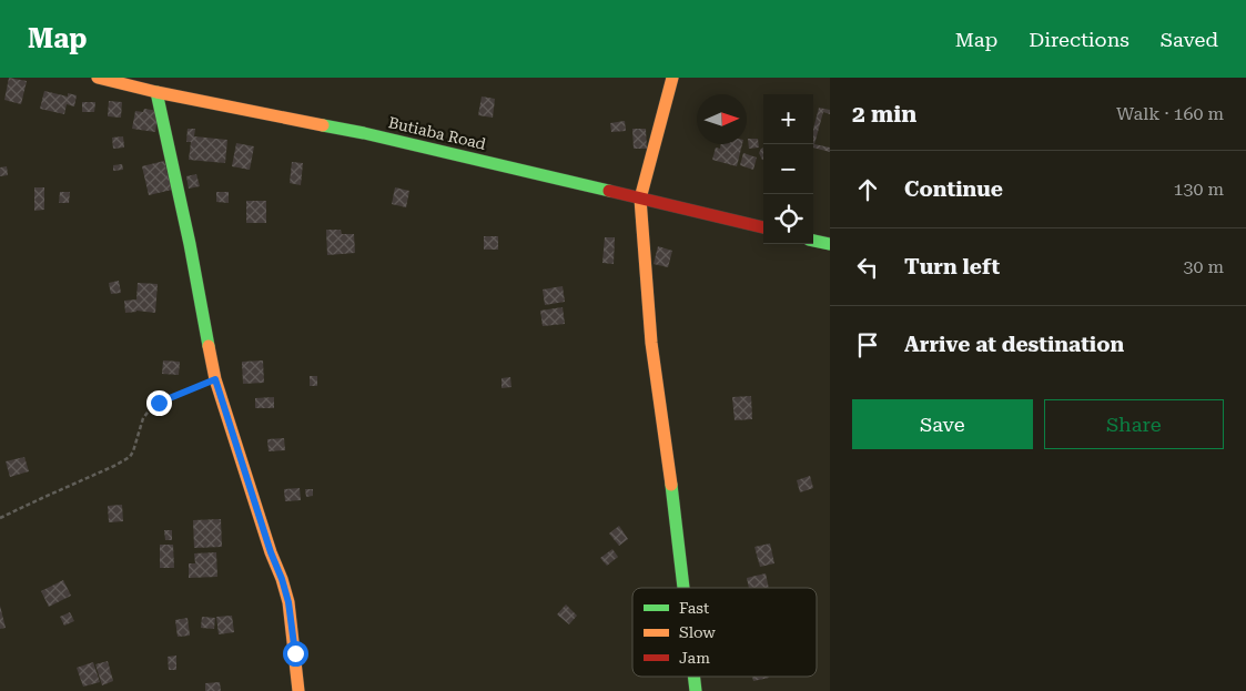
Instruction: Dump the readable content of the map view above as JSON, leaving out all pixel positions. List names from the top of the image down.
{
  "streets": {
    "street": ["Butiaba Road"]
  },
  "legend": ["Fast", "Slow", "Jam"],
  "north": "right",
  "page": {
    "header": "Map",
    "nav": ["Map", "Directions", "Saved"],
    "heading": ["2 min", "Walk · 160 m"],
    "map_buttons": ["+", "−"],
    "list": [
      ["Continue", "130 m"],
      ["Turn left", "30 m"],
      "Arrive at destination"
    ],
    "buttons": ["Save", "Share"]
  }
}
